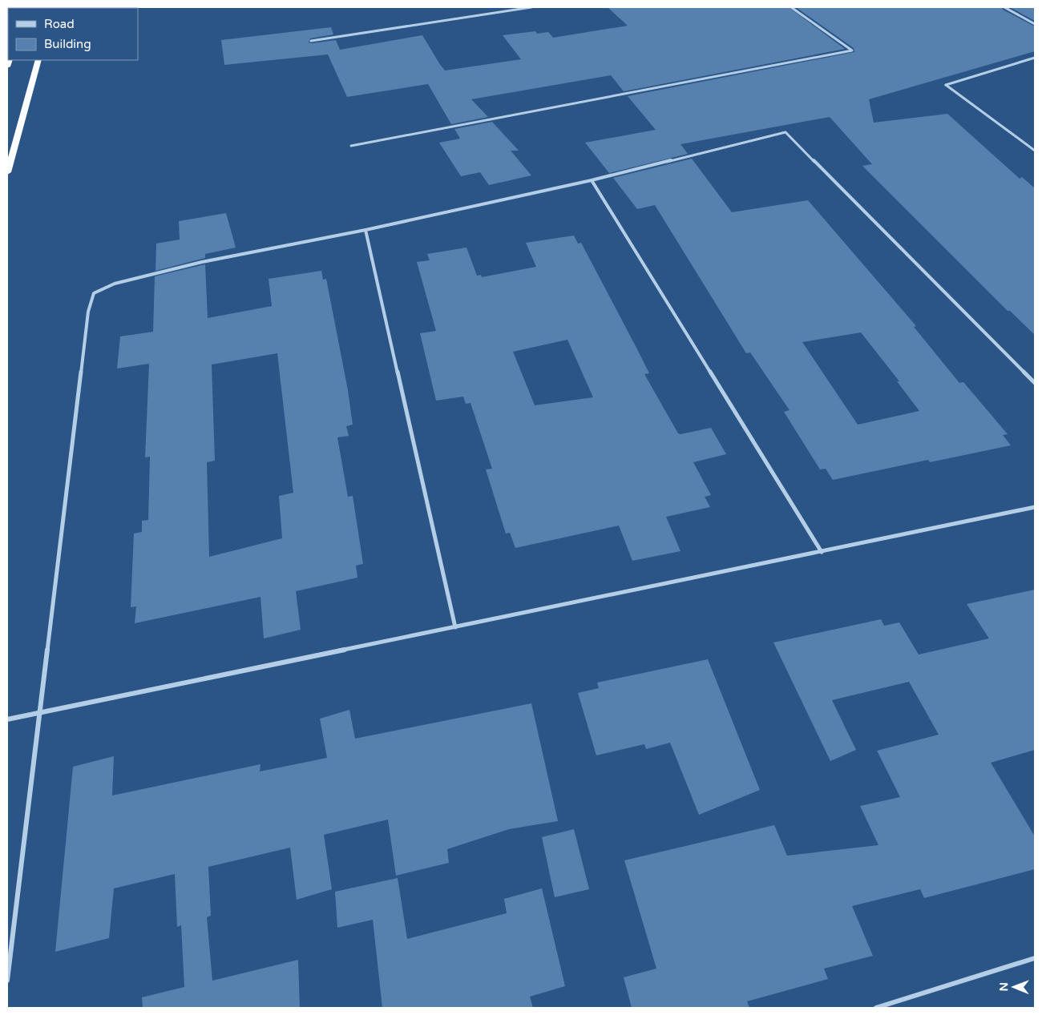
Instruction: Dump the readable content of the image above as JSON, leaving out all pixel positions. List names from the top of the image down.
{
  "legend": ["Road", "Building"],
  "north": "left"
}
